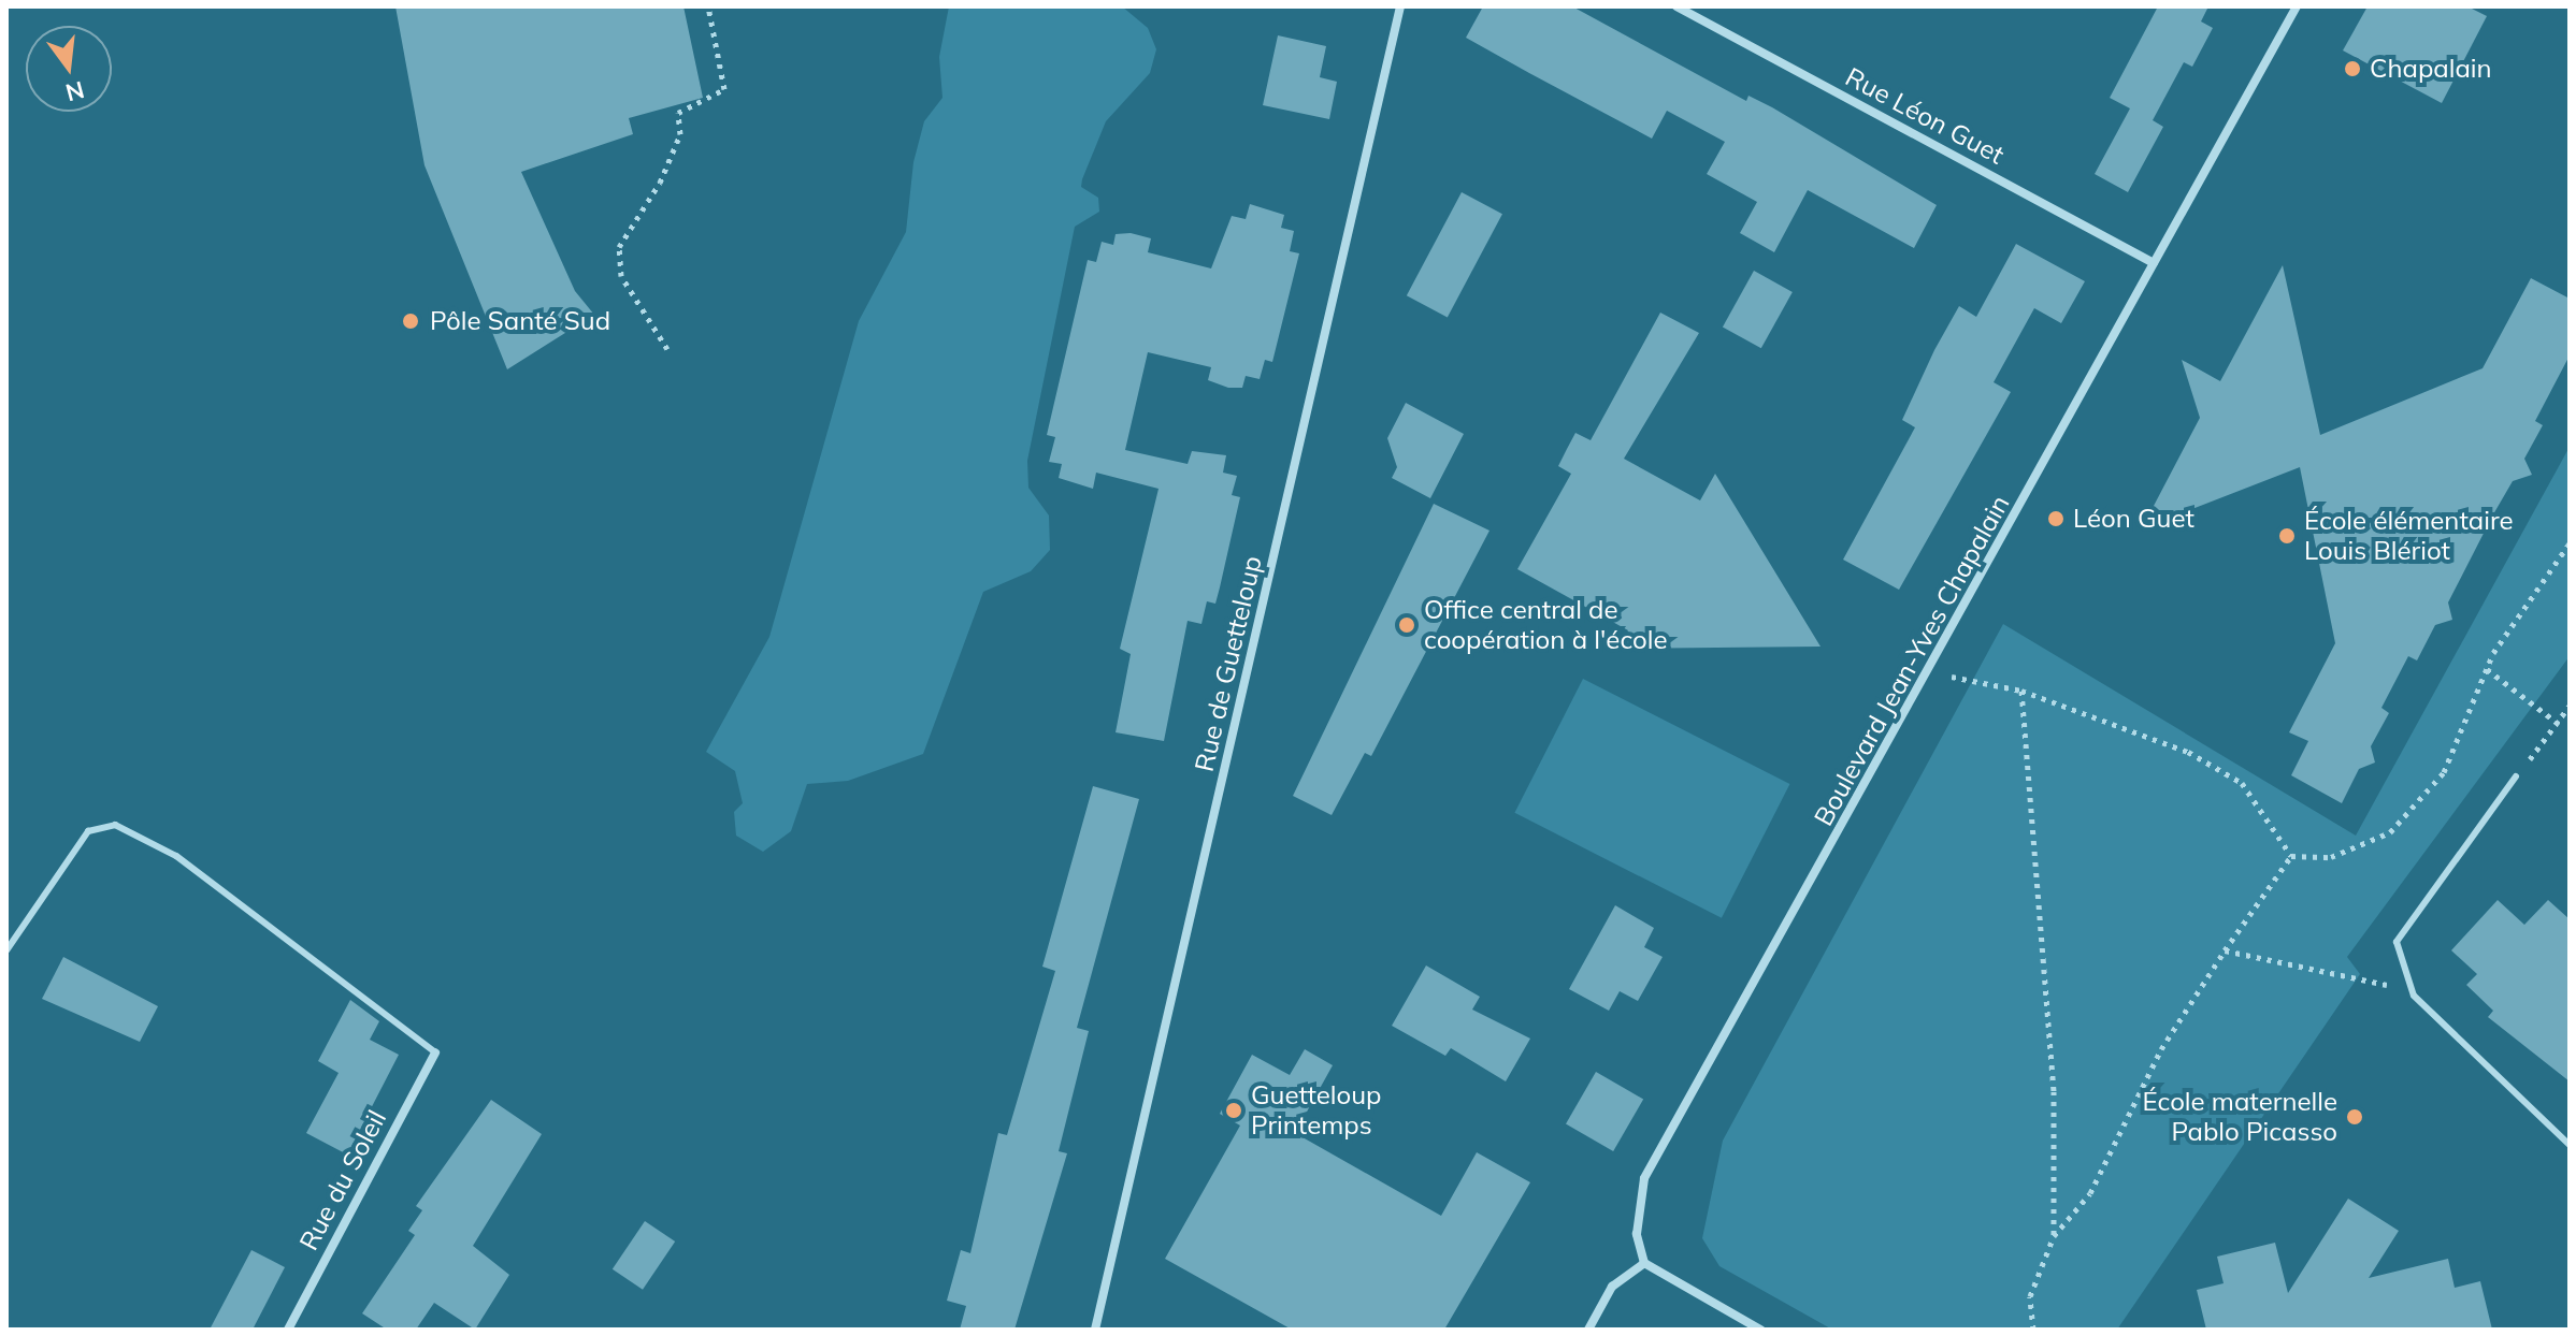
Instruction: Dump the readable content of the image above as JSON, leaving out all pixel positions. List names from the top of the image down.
{
  "streets": {
    "street": [
      "Rue Léon Guet",
      "Boulevard Jean-Yves Chapalain",
      "Rue de Guetteloup",
      "Rue du Soleil"
    ]
  },
  "crossings": [
    ["Rue Léon Guet", "Boulevard Jean-Yves Chapalain"]
  ],
  "places": [
    "Chapalain",
    "Pôle Santé Sud",
    "Léon Guet",
    "École élémentaire Louis Blériot",
    "Office central de coopération à l'école",
    "Guetteloup Printemps",
    "École maternelle Pablo Picasso"
  ],
  "north": "bottom"
}
